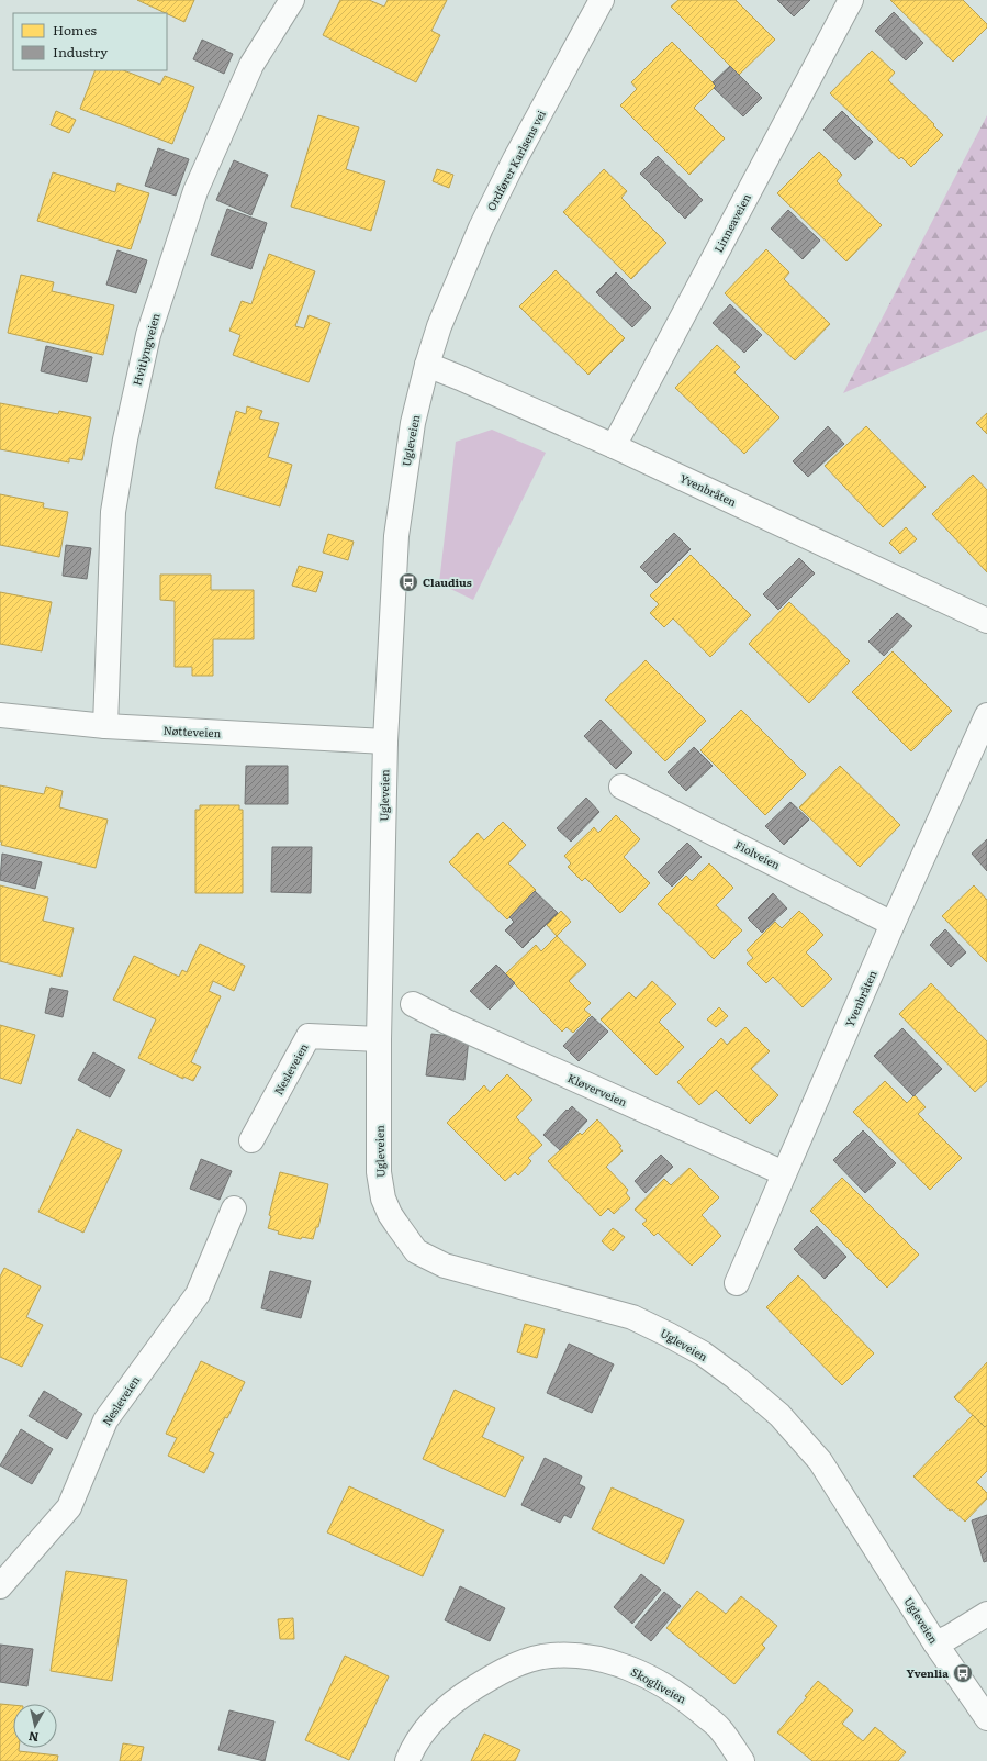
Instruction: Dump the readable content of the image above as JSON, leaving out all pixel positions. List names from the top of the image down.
{
  "streets": {
    "street": [
      "Ordfører Karlsens vei",
      "Linneaveien",
      "Hvitlyngveien",
      "Ugleveien",
      "Yvenbråten",
      "Nøtteveien",
      "Fiolveien",
      "Nesleveien",
      "Kløverveien",
      "Skogliveien"
    ]
  },
  "crossings": [
    ["Ordfører Karlsens vei", "Ugleveien"],
    ["Linneaveien", "Yvenbråten"],
    ["Hvitlyngveien", "Nøtteveien"],
    ["Ugleveien", "Yvenbråten"],
    ["Ugleveien", "Nøtteveien"],
    ["Ugleveien", "Nesleveien"],
    ["Yvenbråten", "Fiolveien"],
    ["Yvenbråten", "Kløverveien"]
  ],
  "places": {
    "bus stop": ["Claudius", "Yvenlia"]
  },
  "legend": ["Homes", "Industry"],
  "north": "bottom"
}
